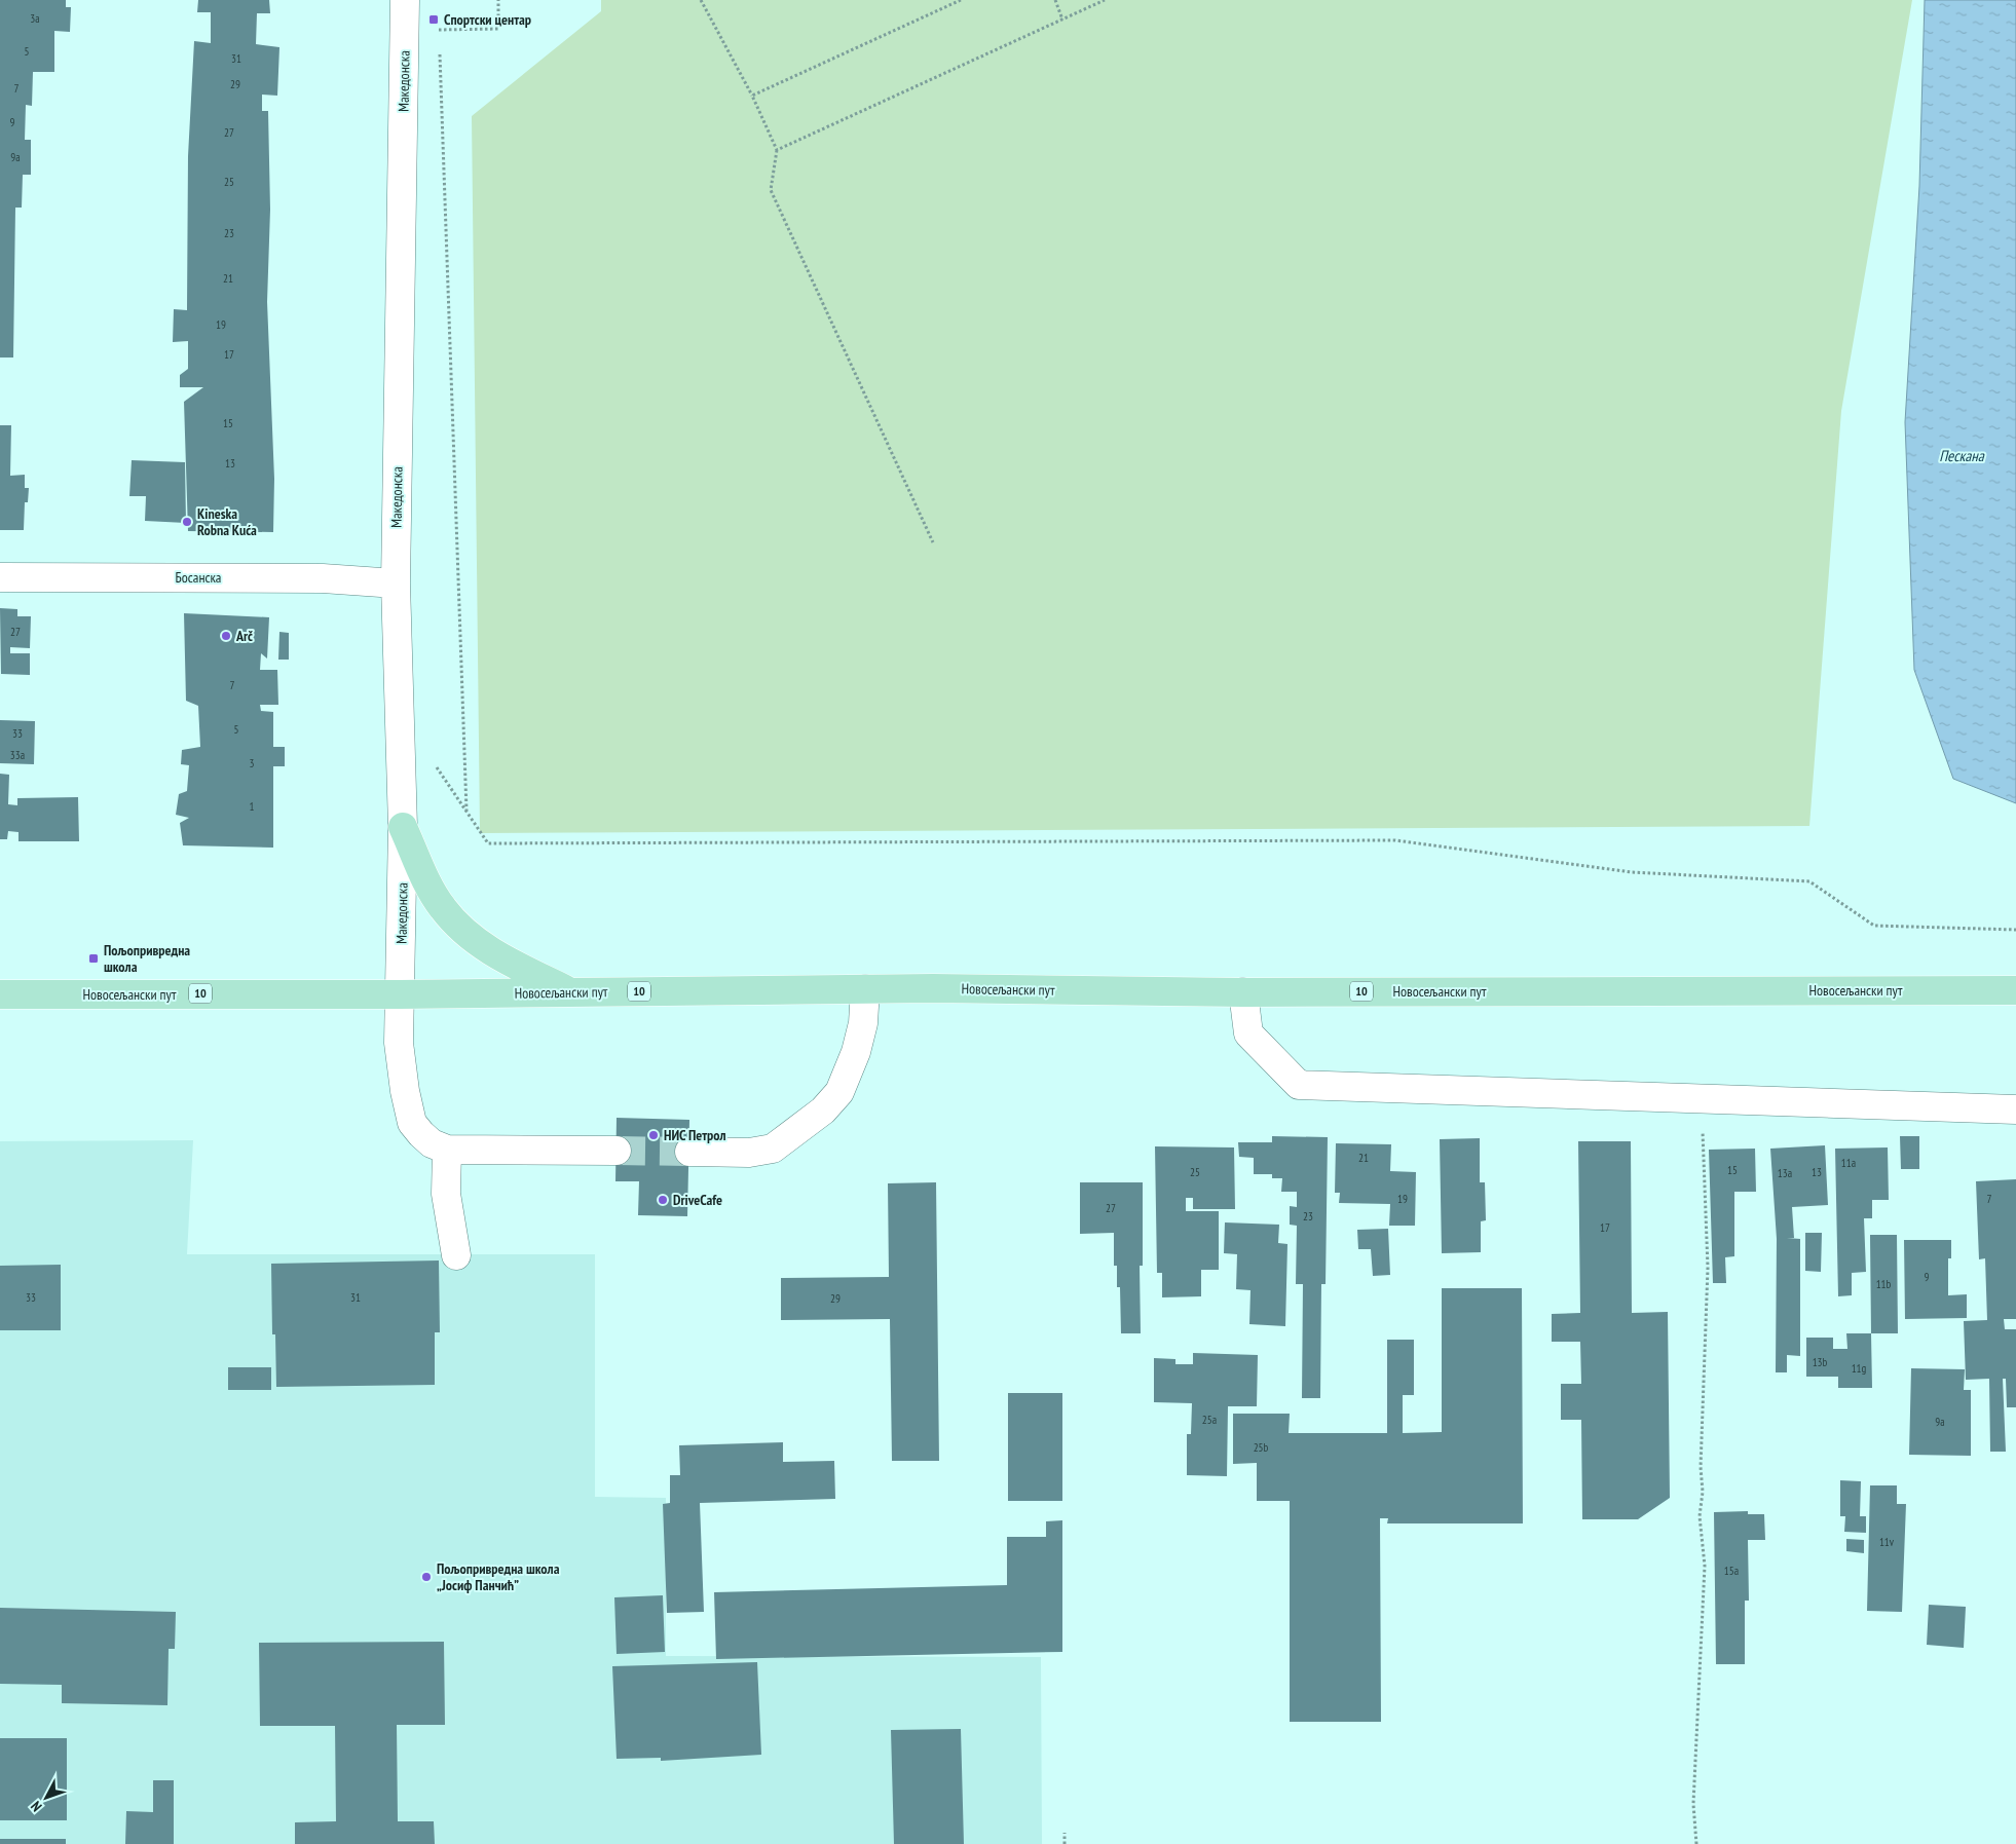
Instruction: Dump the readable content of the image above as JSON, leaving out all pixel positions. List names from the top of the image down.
{
  "streets": {
    "main road": ["Новосељански пут", "10"],
    "street": ["Македонска", "Босанска"]
  },
  "crossings": [
    ["Македонска", "Босанска"],
    ["Македонска", "Новосељански пут"]
  ],
  "water": ["Пескана"],
  "places": {
    "transit": ["Спортски центар", "Пољопривредна школа"],
    "other": [
      "Kineska Robna Kuća",
      "Arč",
      "НИС Петрол",
      "DriveCafe",
      "Пољопривредна школа „Јосиф Панчић”"
    ]
  },
  "house_numbers": [
    "3a",
    "5",
    "31",
    "29",
    "7",
    "9",
    "27",
    "9a",
    "25",
    "23",
    "21",
    "19",
    "17",
    "15",
    "13",
    "27",
    "7",
    "5",
    "33",
    "33a",
    "3",
    "1",
    "21",
    "11a",
    "15",
    "25",
    "13",
    "13a",
    "19",
    "7",
    "27",
    "23",
    "17",
    "9",
    "11b",
    "33",
    "31",
    "29",
    "13b",
    "11g",
    "25a",
    "9a",
    "25b",
    "11v",
    "15a"
  ],
  "north": "bottom left"
}
